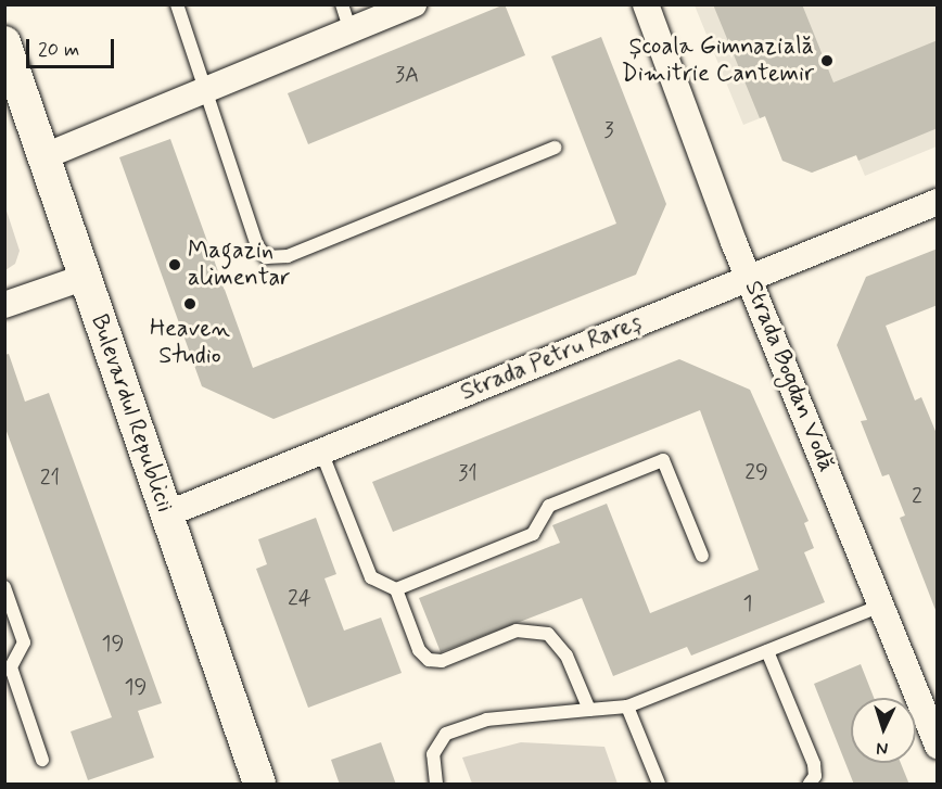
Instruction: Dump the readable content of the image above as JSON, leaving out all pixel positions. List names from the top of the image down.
{
  "streets": {
    "street": ["Strada Petru Rareș", "Strada Bogdan Vodă", "Bulevardul Republicii"]
  },
  "crossings": [
    ["Strada Petru Rareș", "Strada Bogdan Vodă"],
    ["Strada Petru Rareș", "Bulevardul Republicii"]
  ],
  "places": ["Școala Gimnazială Dimitrie Cantemir", "Magazin alimentar", "Heaven Studio"],
  "house_numbers": [
    "3A",
    "3",
    "29",
    "31",
    "21",
    "2",
    "24",
    "1",
    "19",
    "19"
  ],
  "scale_bar": "20 m",
  "north": "bottom"
}
